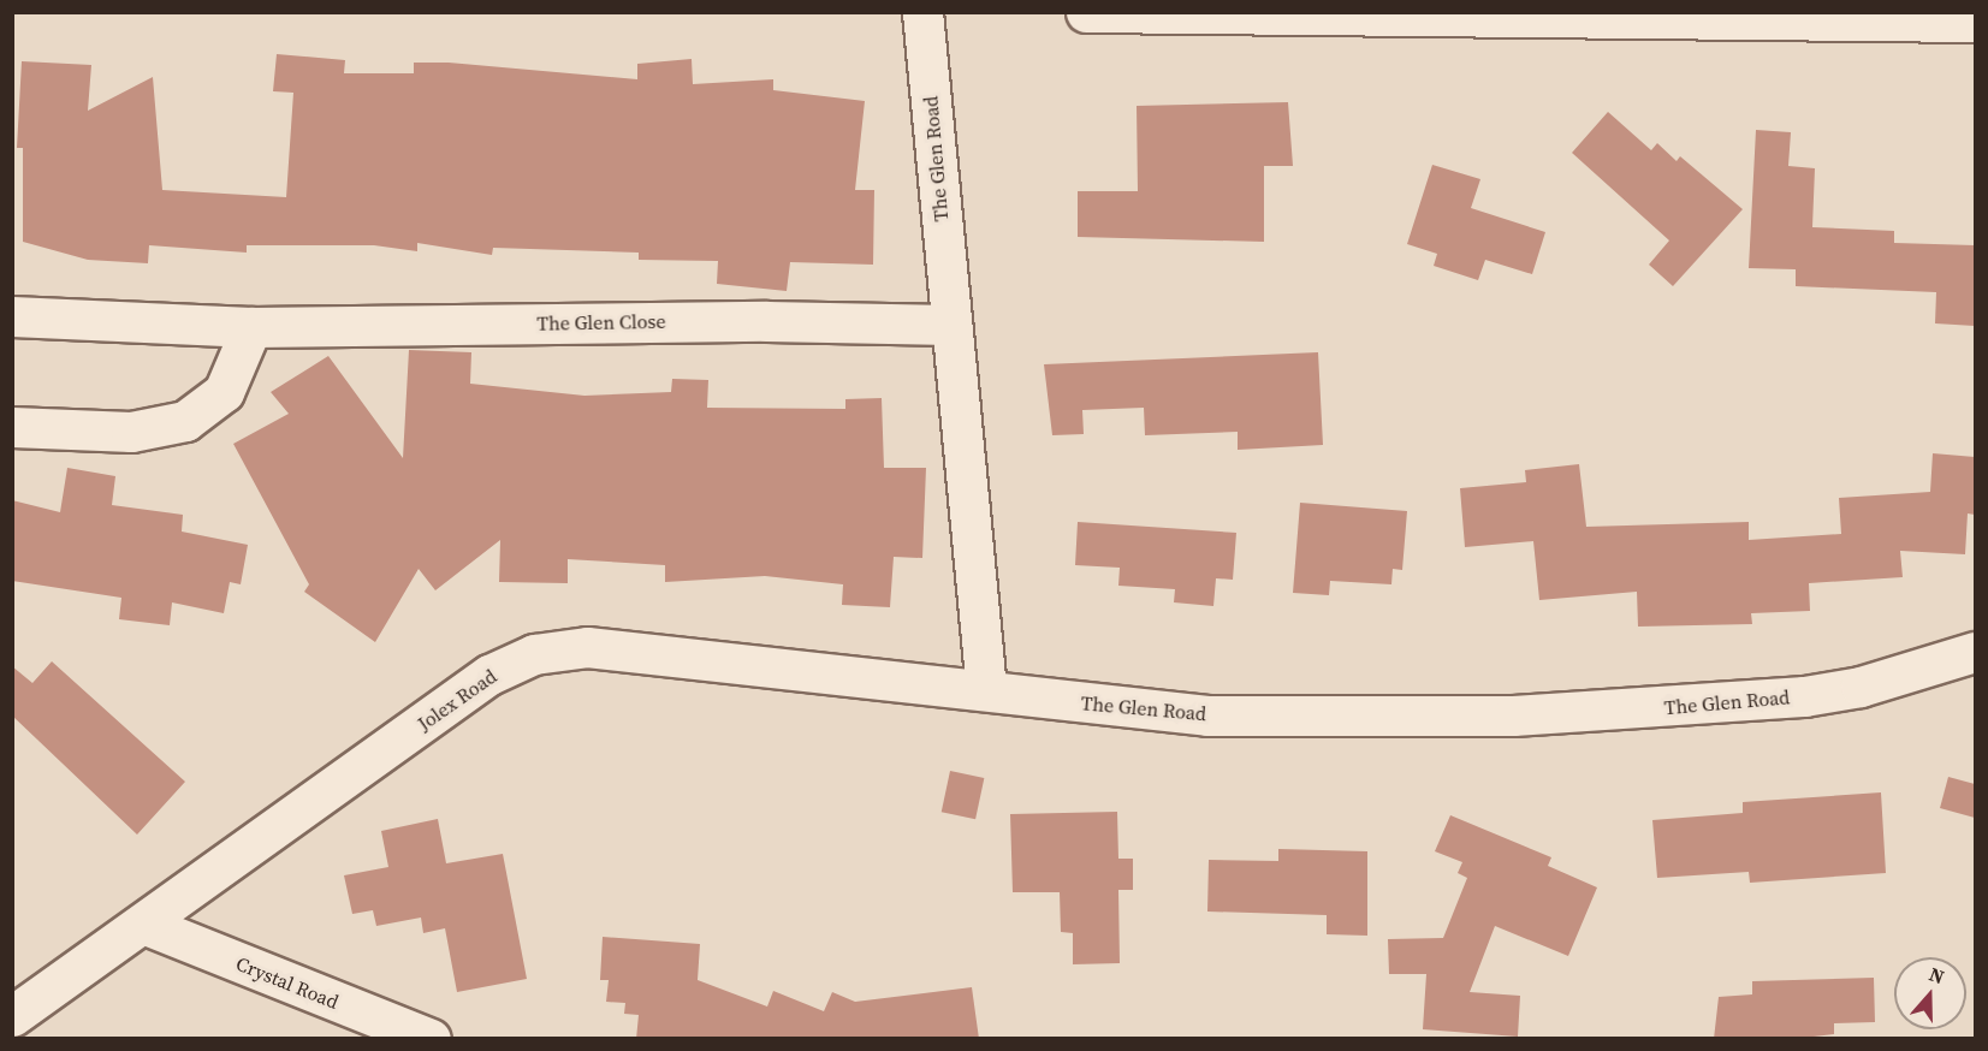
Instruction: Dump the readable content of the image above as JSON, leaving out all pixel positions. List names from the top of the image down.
{
  "streets": {
    "street": [
      "The Glen Road",
      "The Glen Close",
      "Jolex Road",
      "Crystal Road"
    ]
  },
  "crossings": [
    ["The Glen Road", "The Glen Close"],
    ["The Glen Road", "Jolex Road"],
    ["Jolex Road", "Crystal Road"]
  ],
  "north": "top"
}
